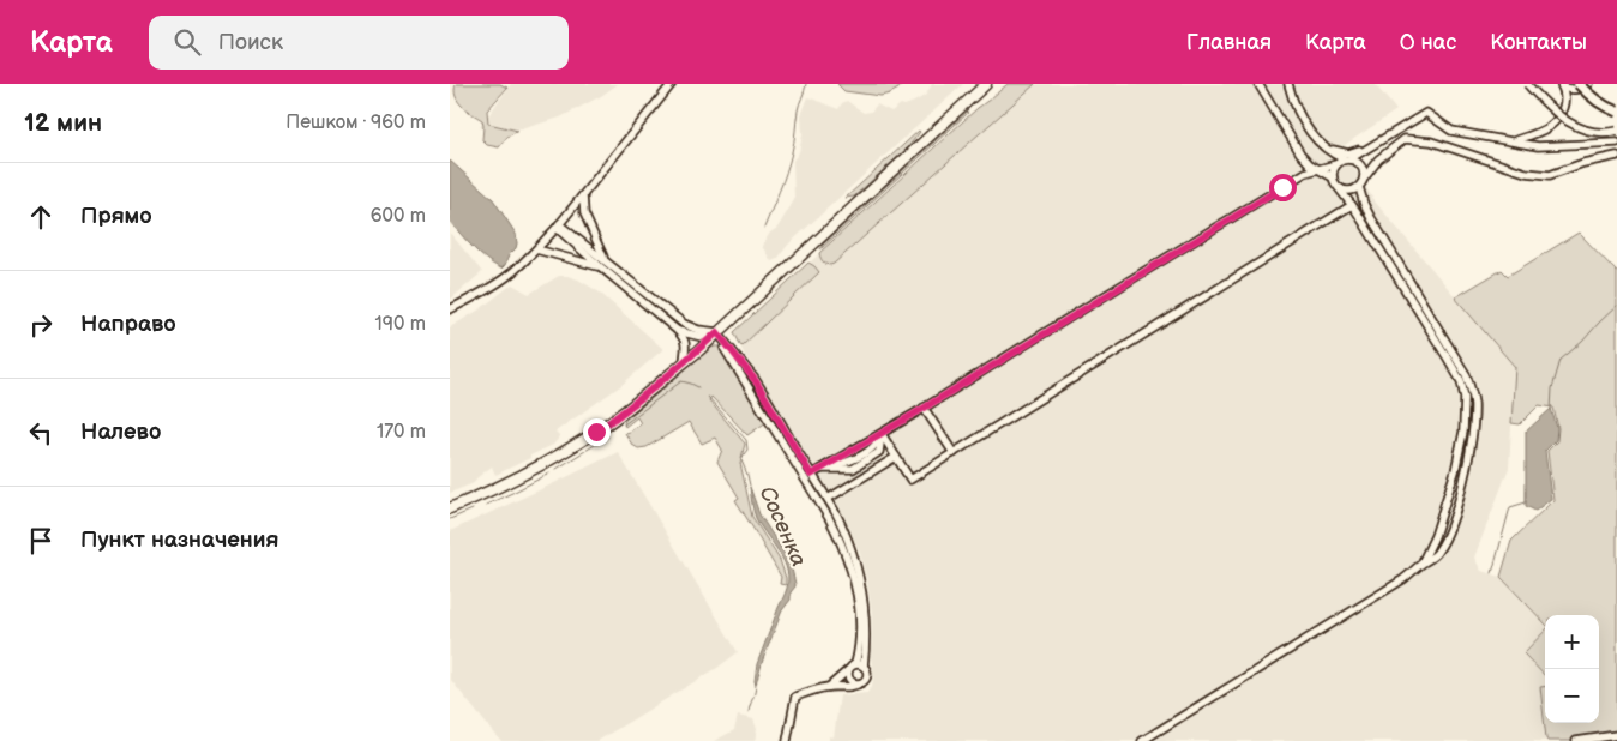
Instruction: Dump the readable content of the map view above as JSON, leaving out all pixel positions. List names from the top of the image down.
{
  "water": ["Сосенка"],
  "page": {
    "header": "Карта",
    "search": "Поиск",
    "nav": [
      "Главная",
      "Карта",
      "О нас",
      "Контакты"
    ],
    "heading": ["12 мин", "Пешком · 960 m"],
    "list": [
      ["Прямо", "600 m"],
      ["Направо", "190 m"],
      ["Налево", "170 m"],
      "Пункт назначения"
    ],
    "map_buttons": ["+", "−"]
  }
}
